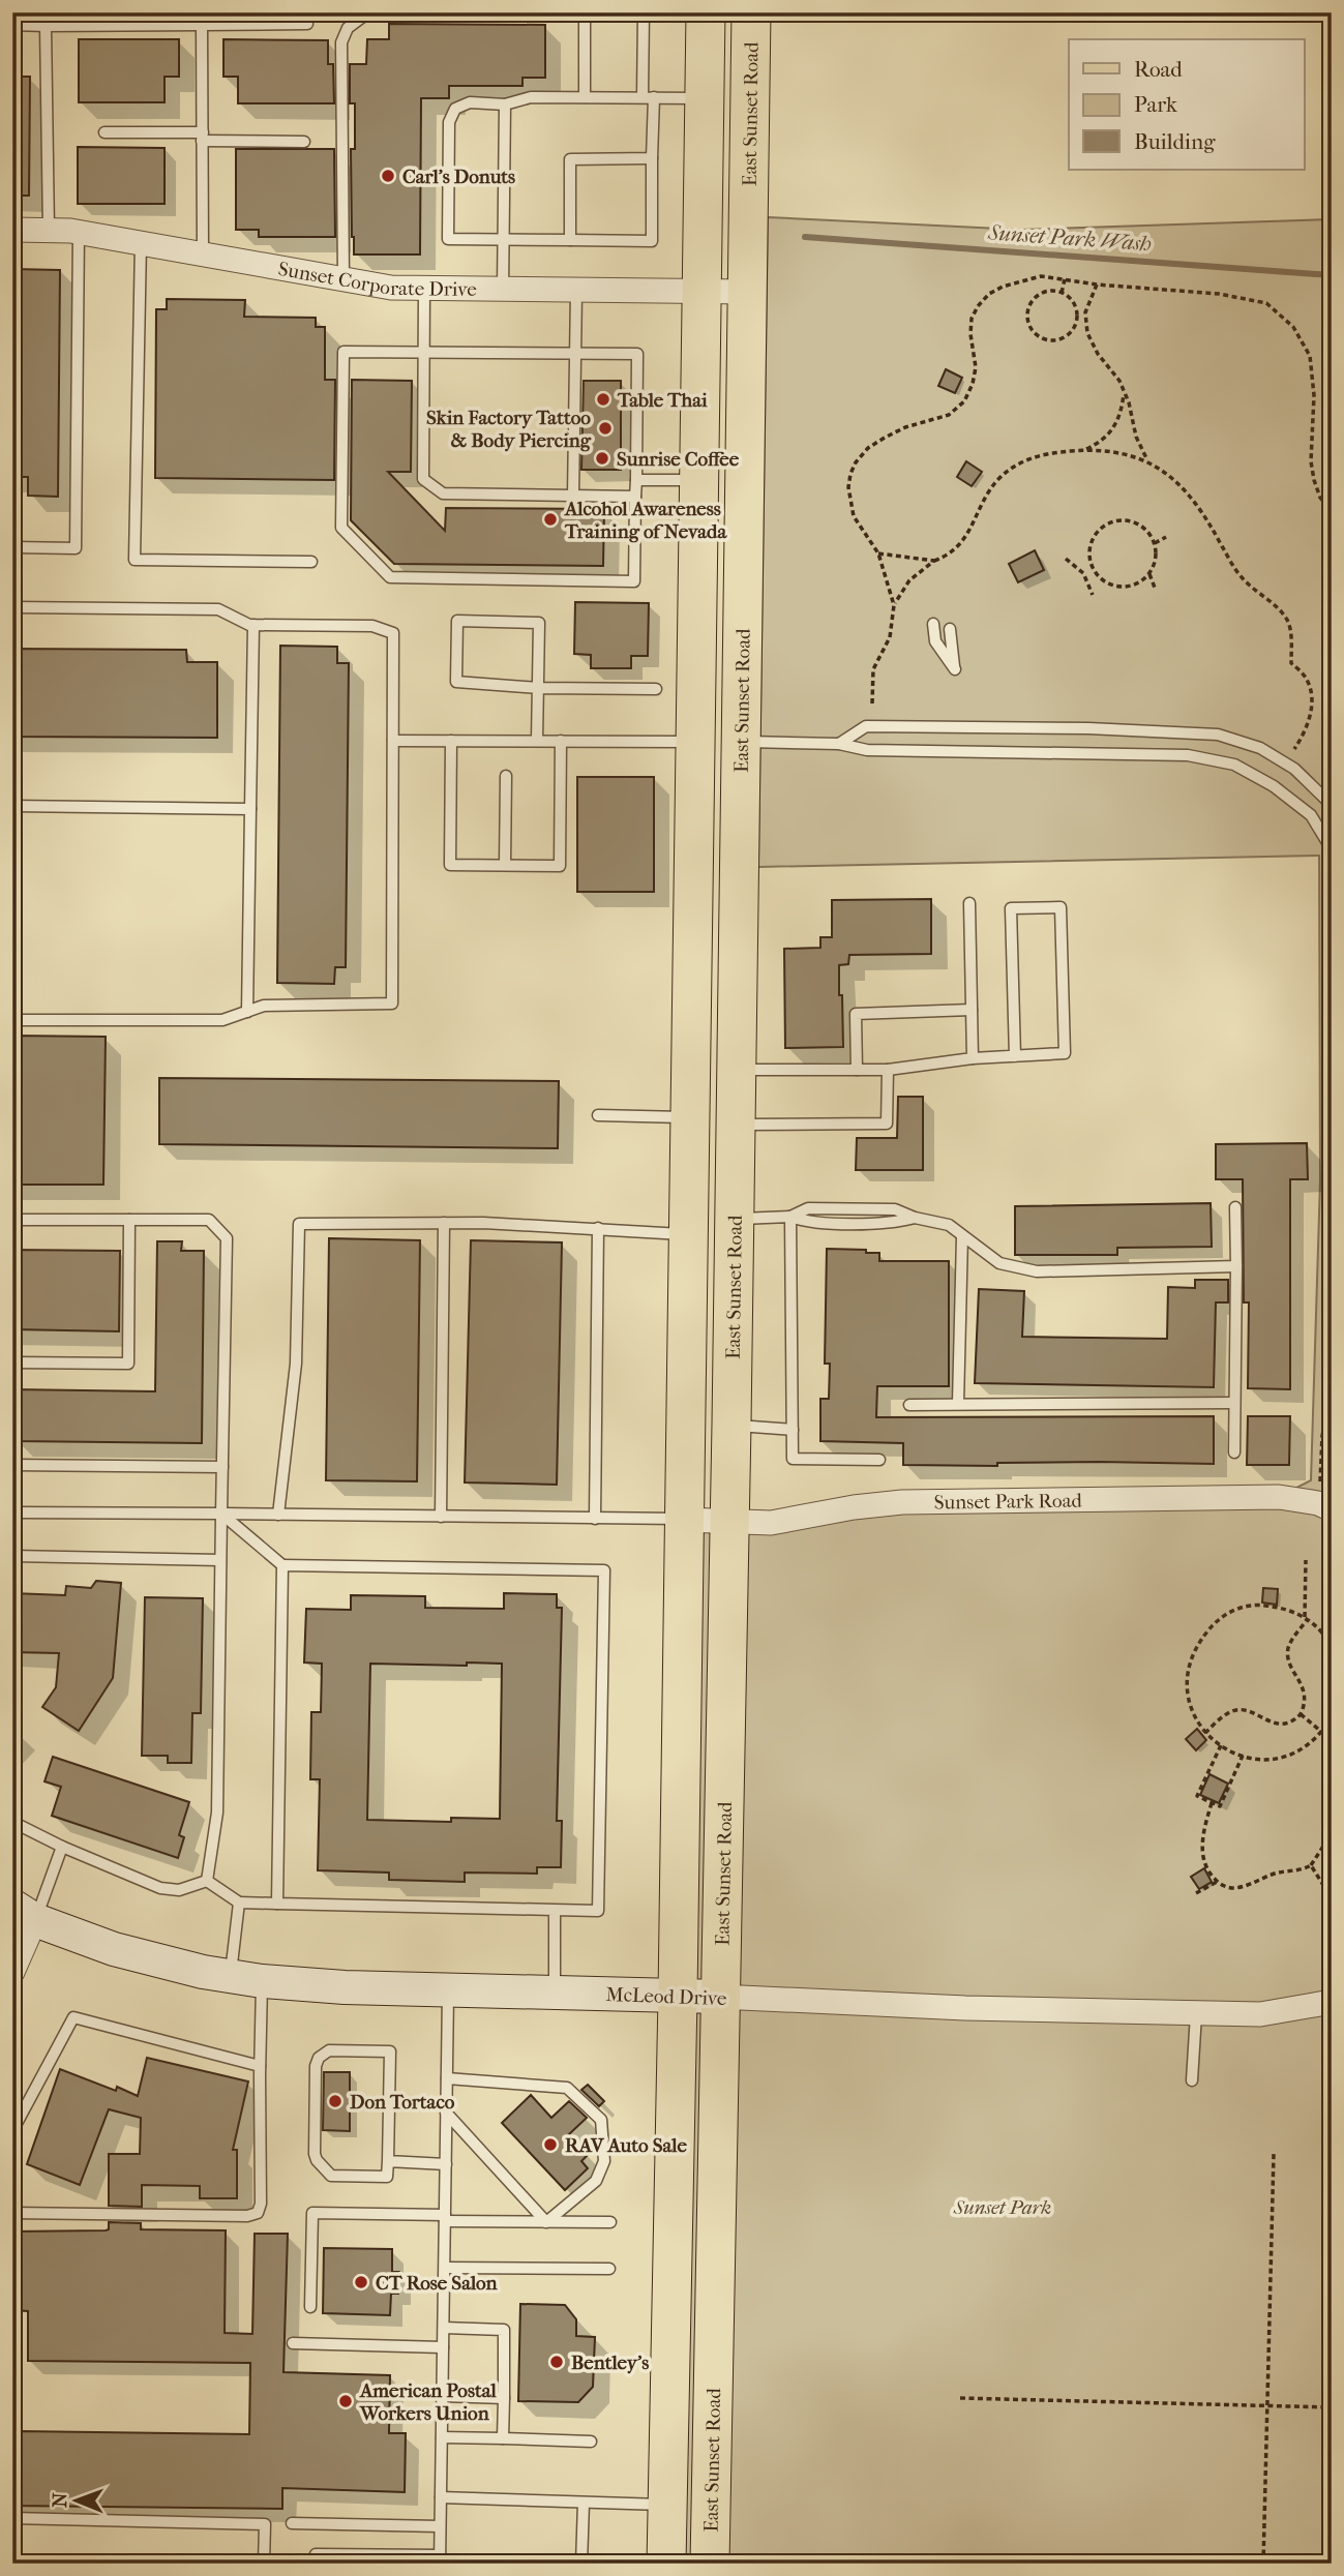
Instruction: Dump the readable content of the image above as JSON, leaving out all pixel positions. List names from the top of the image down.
{
  "streets": {
    "main road": ["East Sunset Road"],
    "street": ["Sunset Corporate Drive", "Sunset Park Road", "McLeod Drive"]
  },
  "crossings": [
    ["East Sunset Road", "Sunset Corporate Drive"],
    ["East Sunset Road", "Sunset Park Road"],
    ["East Sunset Road", "McLeod Drive"]
  ],
  "water": ["Sunset Park Wash"],
  "parks": ["Sunset Park"],
  "places": [
    "Carl's Donuts",
    "Table Thai",
    "Skin Factory Tattoo & Body Piercing",
    "Sunrise Coffee",
    "Alcohol Awareness Training of Nevada",
    "Don Tortaco",
    "RAV Auto Sale",
    "CT Rose Salon",
    "Bentley's",
    "American Postal Workers Union"
  ],
  "legend": ["Road", "Park", "Building"],
  "north": "left"
}
